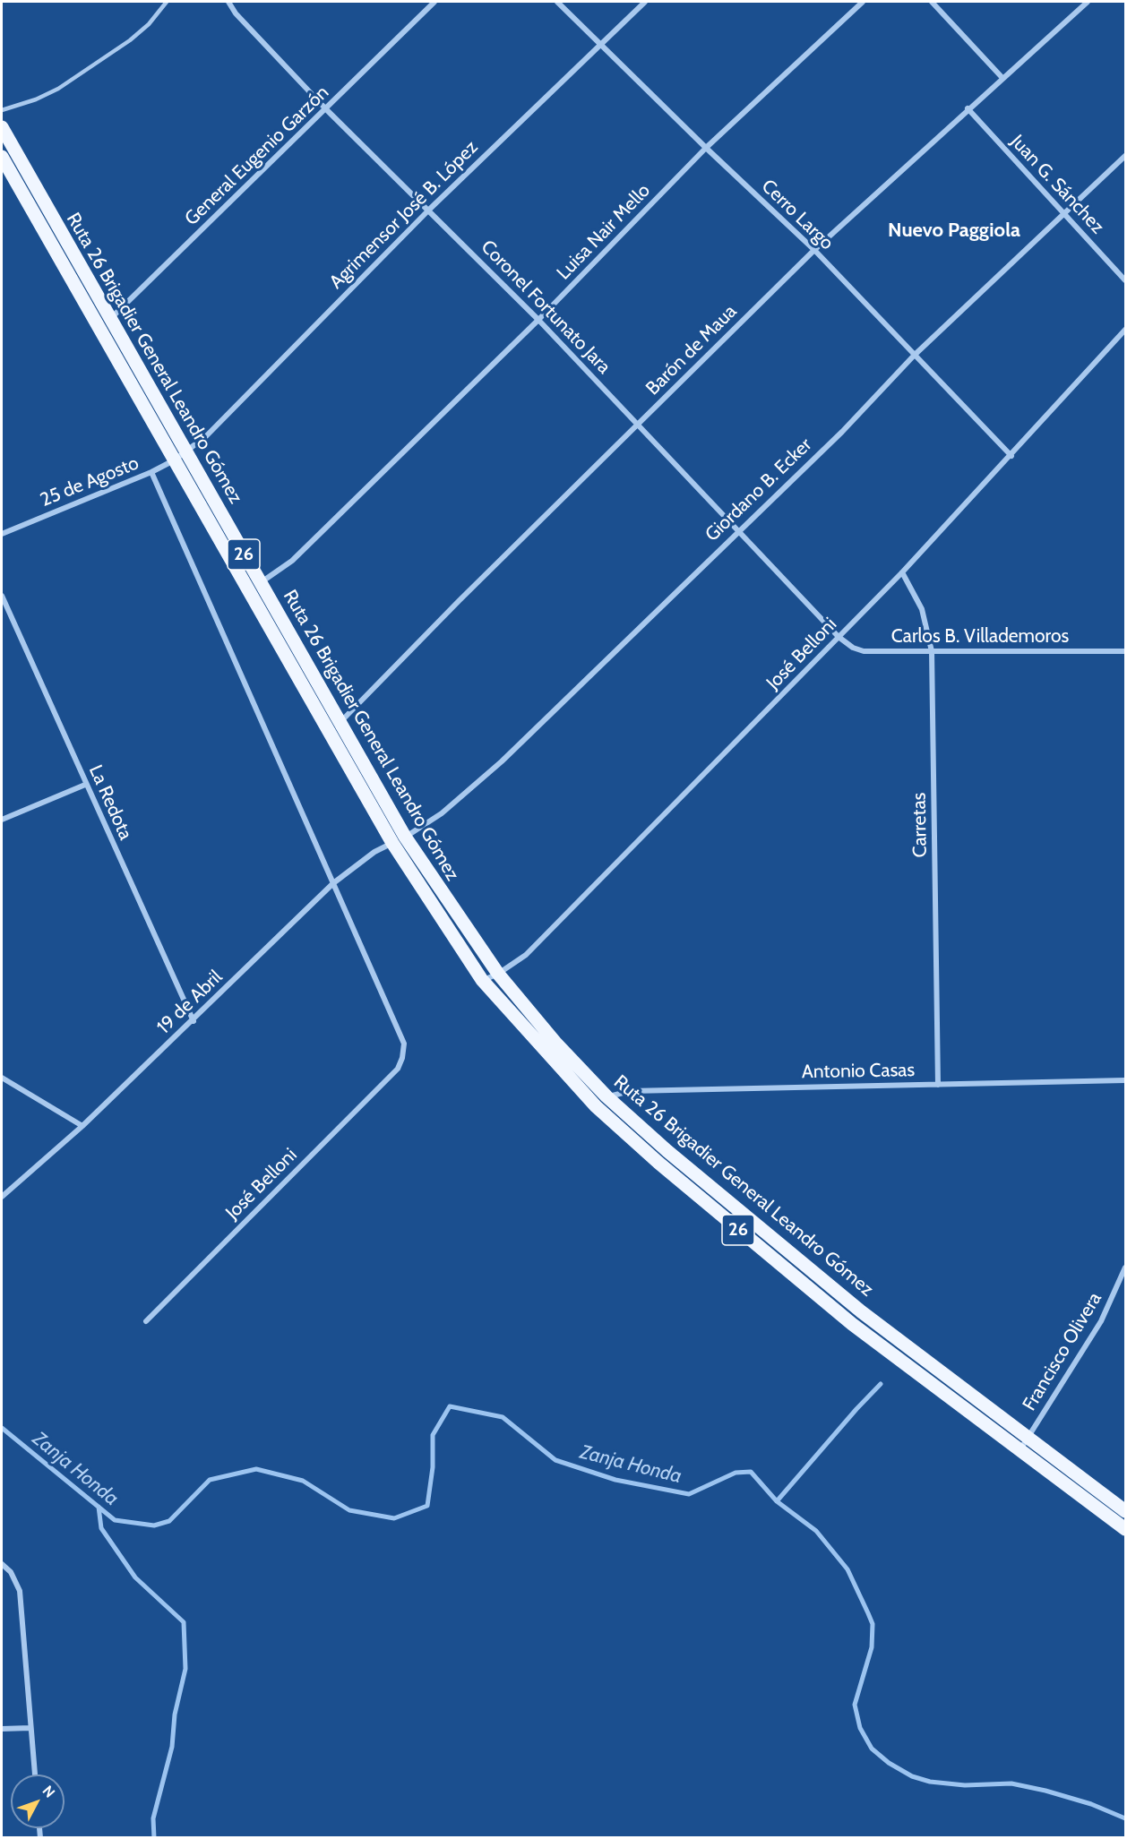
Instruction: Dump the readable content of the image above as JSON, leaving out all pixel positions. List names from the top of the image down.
{
  "streets": {
    "main road": ["Ruta 26 Brigadier General Leandro Gómez", "26"],
    "street": [
      "General Eugenio Garzón",
      "Juan G. Sánchez",
      "Agrimensor José B. López",
      "Cerro Largo",
      "Luisa Nair Mello",
      "Coronel Fortunato Jara",
      "Barón de Maua",
      "25 de Agosto",
      "Giordano B. Ecker",
      "Carlos B. Villademoros",
      "José Belloni",
      "La Redota",
      "Carretas",
      "19 de Abril",
      "Antonio Casas",
      "Francisco Olivera"
    ]
  },
  "crossings": [
    ["General Eugenio Garzón", "Coronel Fortunato Jara"],
    ["General Eugenio Garzón", "Ruta 26 Brigadier General Leandro Gómez"],
    ["Juan G. Sánchez", "Barón de Maua"],
    ["Juan G. Sánchez", "Giordano B. Ecker"],
    ["Agrimensor José B. López", "Cerro Largo"],
    ["Agrimensor José B. López", "Coronel Fortunato Jara"],
    ["Agrimensor José B. López", "Ruta 26 Brigadier General Leandro Gómez"],
    ["Agrimensor José B. López", "25 de Agosto"],
    ["Cerro Largo", "Luisa Nair Mello"],
    ["Cerro Largo", "Barón de Maua"],
    ["Cerro Largo", "Giordano B. Ecker"],
    ["Cerro Largo", "José Belloni"],
    ["Luisa Nair Mello", "Coronel Fortunato Jara"],
    ["Luisa Nair Mello", "Ruta 26 Brigadier General Leandro Gómez"],
    ["Coronel Fortunato Jara", "Barón de Maua"],
    ["Coronel Fortunato Jara", "Giordano B. Ecker"],
    ["Coronel Fortunato Jara", "Carlos B. Villademoros"],
    ["Coronel Fortunato Jara", "José Belloni"],
    ["Barón de Maua", "Ruta 26 Brigadier General Leandro Gómez"],
    ["Ruta 26 Brigadier General Leandro Gómez", "25 de Agosto"],
    ["Ruta 26 Brigadier General Leandro Gómez", "Giordano B. Ecker"],
    ["Ruta 26 Brigadier General Leandro Gómez", "José Belloni"],
    ["Ruta 26 Brigadier General Leandro Gómez", "19 de Abril"],
    ["Ruta 26 Brigadier General Leandro Gómez", "Antonio Casas"],
    ["Ruta 26 Brigadier General Leandro Gómez", "Francisco Olivera"],
    ["Giordano B. Ecker", "19 de Abril"],
    ["Carlos B. Villademoros", "José Belloni"],
    ["Carlos B. Villademoros", "Carretas"],
    ["José Belloni", "Carretas"],
    ["José Belloni", "19 de Abril"],
    ["La Redota", "19 de Abril"],
    ["Carretas", "Antonio Casas"]
  ],
  "districts": ["Nuevo Paggiola"],
  "water": ["Zanja Honda"],
  "north": "top right"
}
